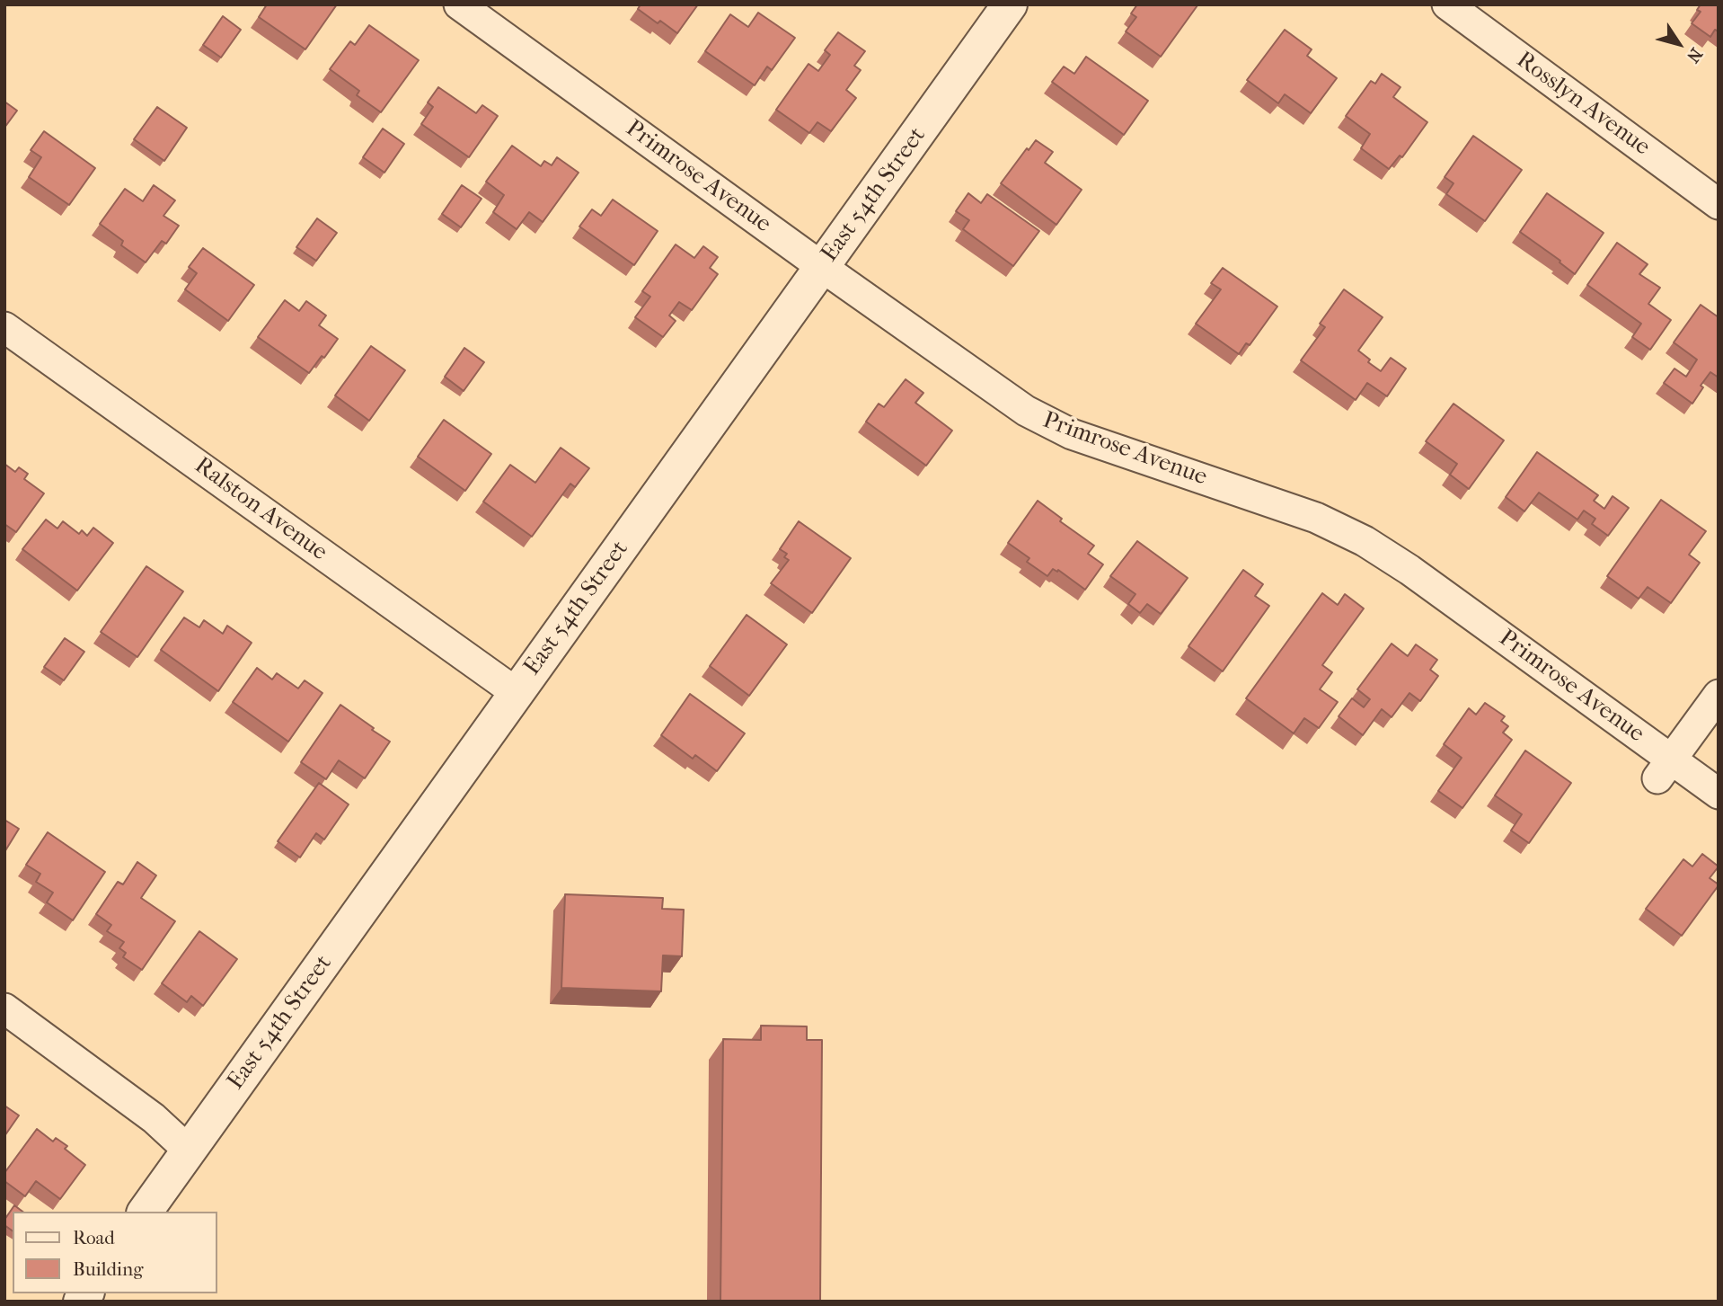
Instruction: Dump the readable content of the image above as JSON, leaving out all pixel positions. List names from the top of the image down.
{
  "streets": {
    "street": [
      "Rosslyn Avenue",
      "Primrose Avenue",
      "East 54th Street",
      "Ralston Avenue"
    ]
  },
  "crossings": [
    ["Primrose Avenue", "East 54th Street"],
    ["East 54th Street", "Ralston Avenue"]
  ],
  "legend": ["Road", "Building"],
  "north": "bottom right"
}
